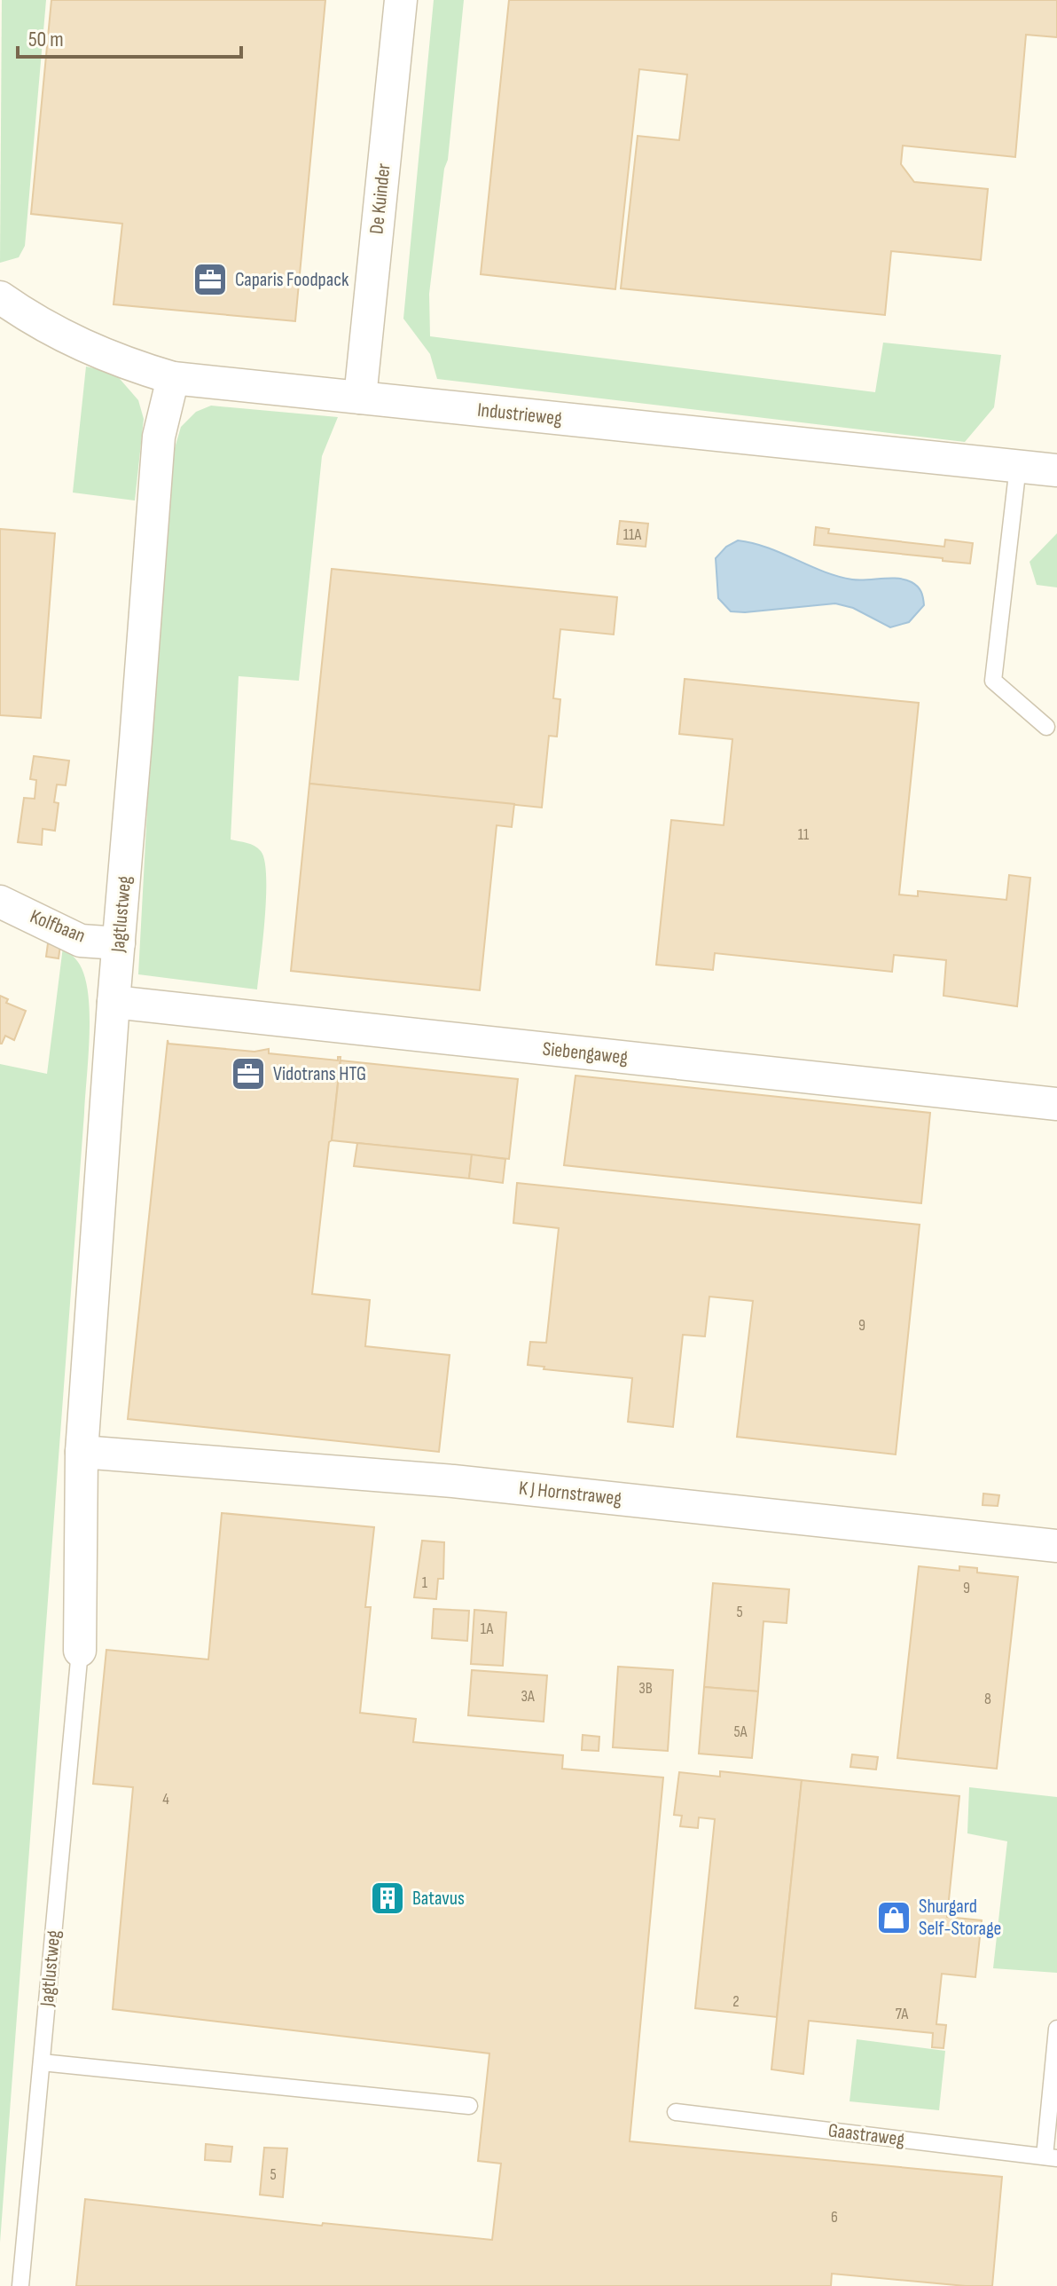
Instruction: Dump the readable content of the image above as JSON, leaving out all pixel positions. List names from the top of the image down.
{
  "streets": {
    "street": [
      "De Kuinder",
      "Industrieweg",
      "Jagtlustweg",
      "Kolfbaan",
      "Siebengaweg",
      "K J Hornstraweg"
    ],
    "lane": ["Gaastraweg"]
  },
  "crossings": [
    ["De Kuinder", "Industrieweg"],
    ["Industrieweg", "Jagtlustweg"],
    ["Jagtlustweg", "Kolfbaan"],
    ["Jagtlustweg", "Siebengaweg"],
    ["Jagtlustweg", "K J Hornstraweg"]
  ],
  "places": {
    "office": ["Caparis Foodpack", "Vidotrans HTG"],
    "building": ["Batavus"],
    "shop": ["Shurgard Self-Storage"]
  },
  "house_numbers": [
    "11A",
    "11",
    "9",
    "1",
    "9",
    "5",
    "1A",
    "3B",
    "3A",
    "8",
    "5A",
    "4",
    "2",
    "7A",
    "5",
    "6"
  ],
  "scale_bar": "50 m"
}
